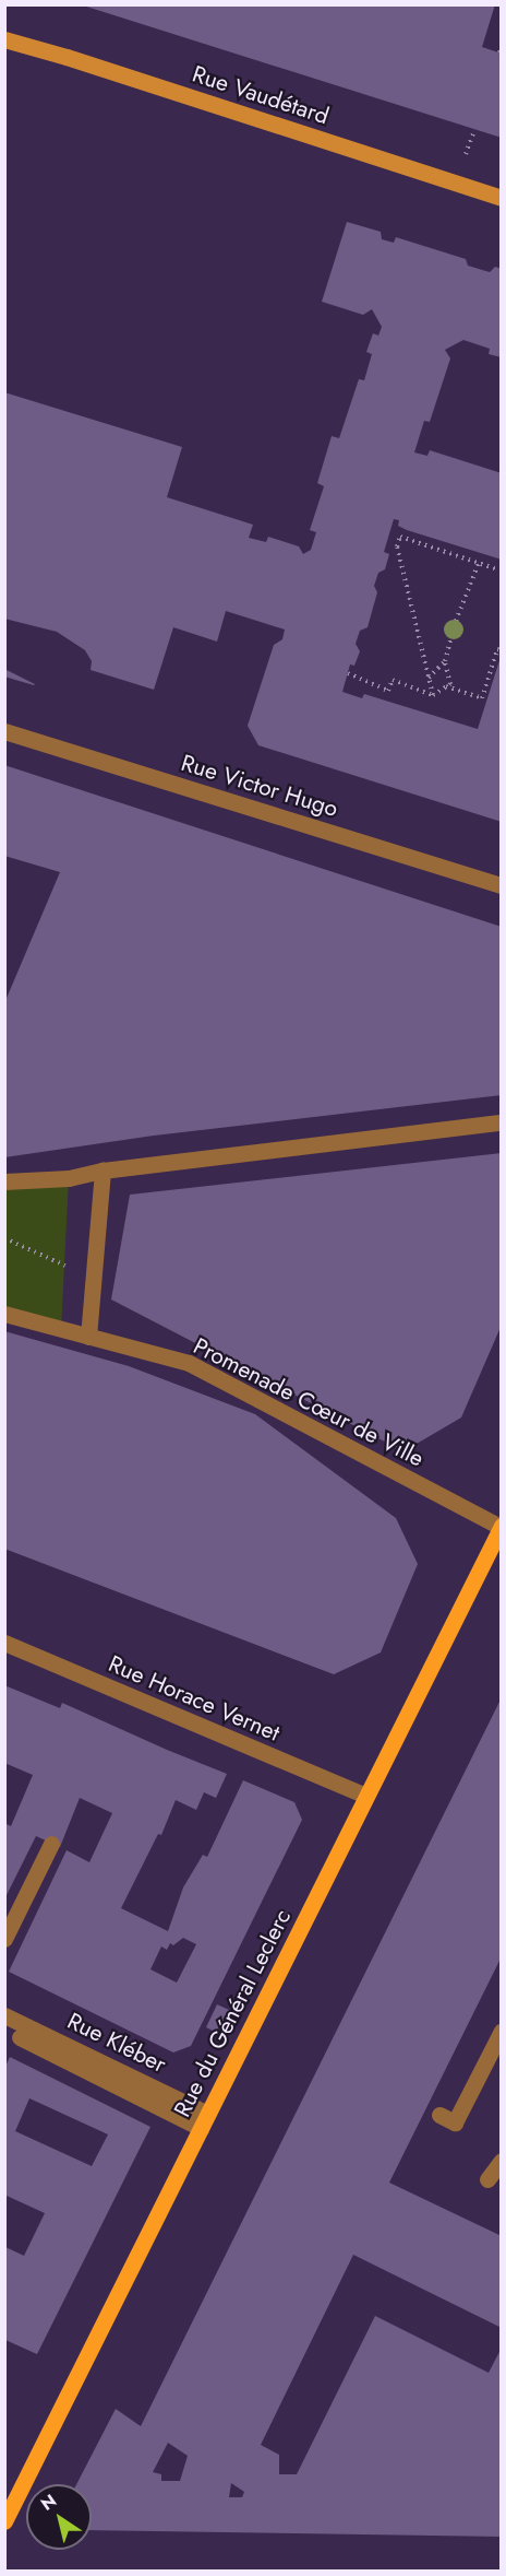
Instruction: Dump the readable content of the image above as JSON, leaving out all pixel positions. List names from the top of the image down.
{
  "streets": {
    "main road": ["Rue du Général Leclerc"],
    "street": [
      "Rue Vaudétard",
      "Rue Victor Hugo",
      "Promenade Cœur de Ville",
      "Rue Horace Vernet",
      "Rue Kléber"
    ]
  },
  "crossings": [
    ["Promenade Cœur de Ville", "Rue du Général Leclerc"],
    ["Rue Horace Vernet", "Rue du Général Leclerc"],
    ["Rue du Général Leclerc", "Rue Kléber"]
  ],
  "north": "top left"
}
